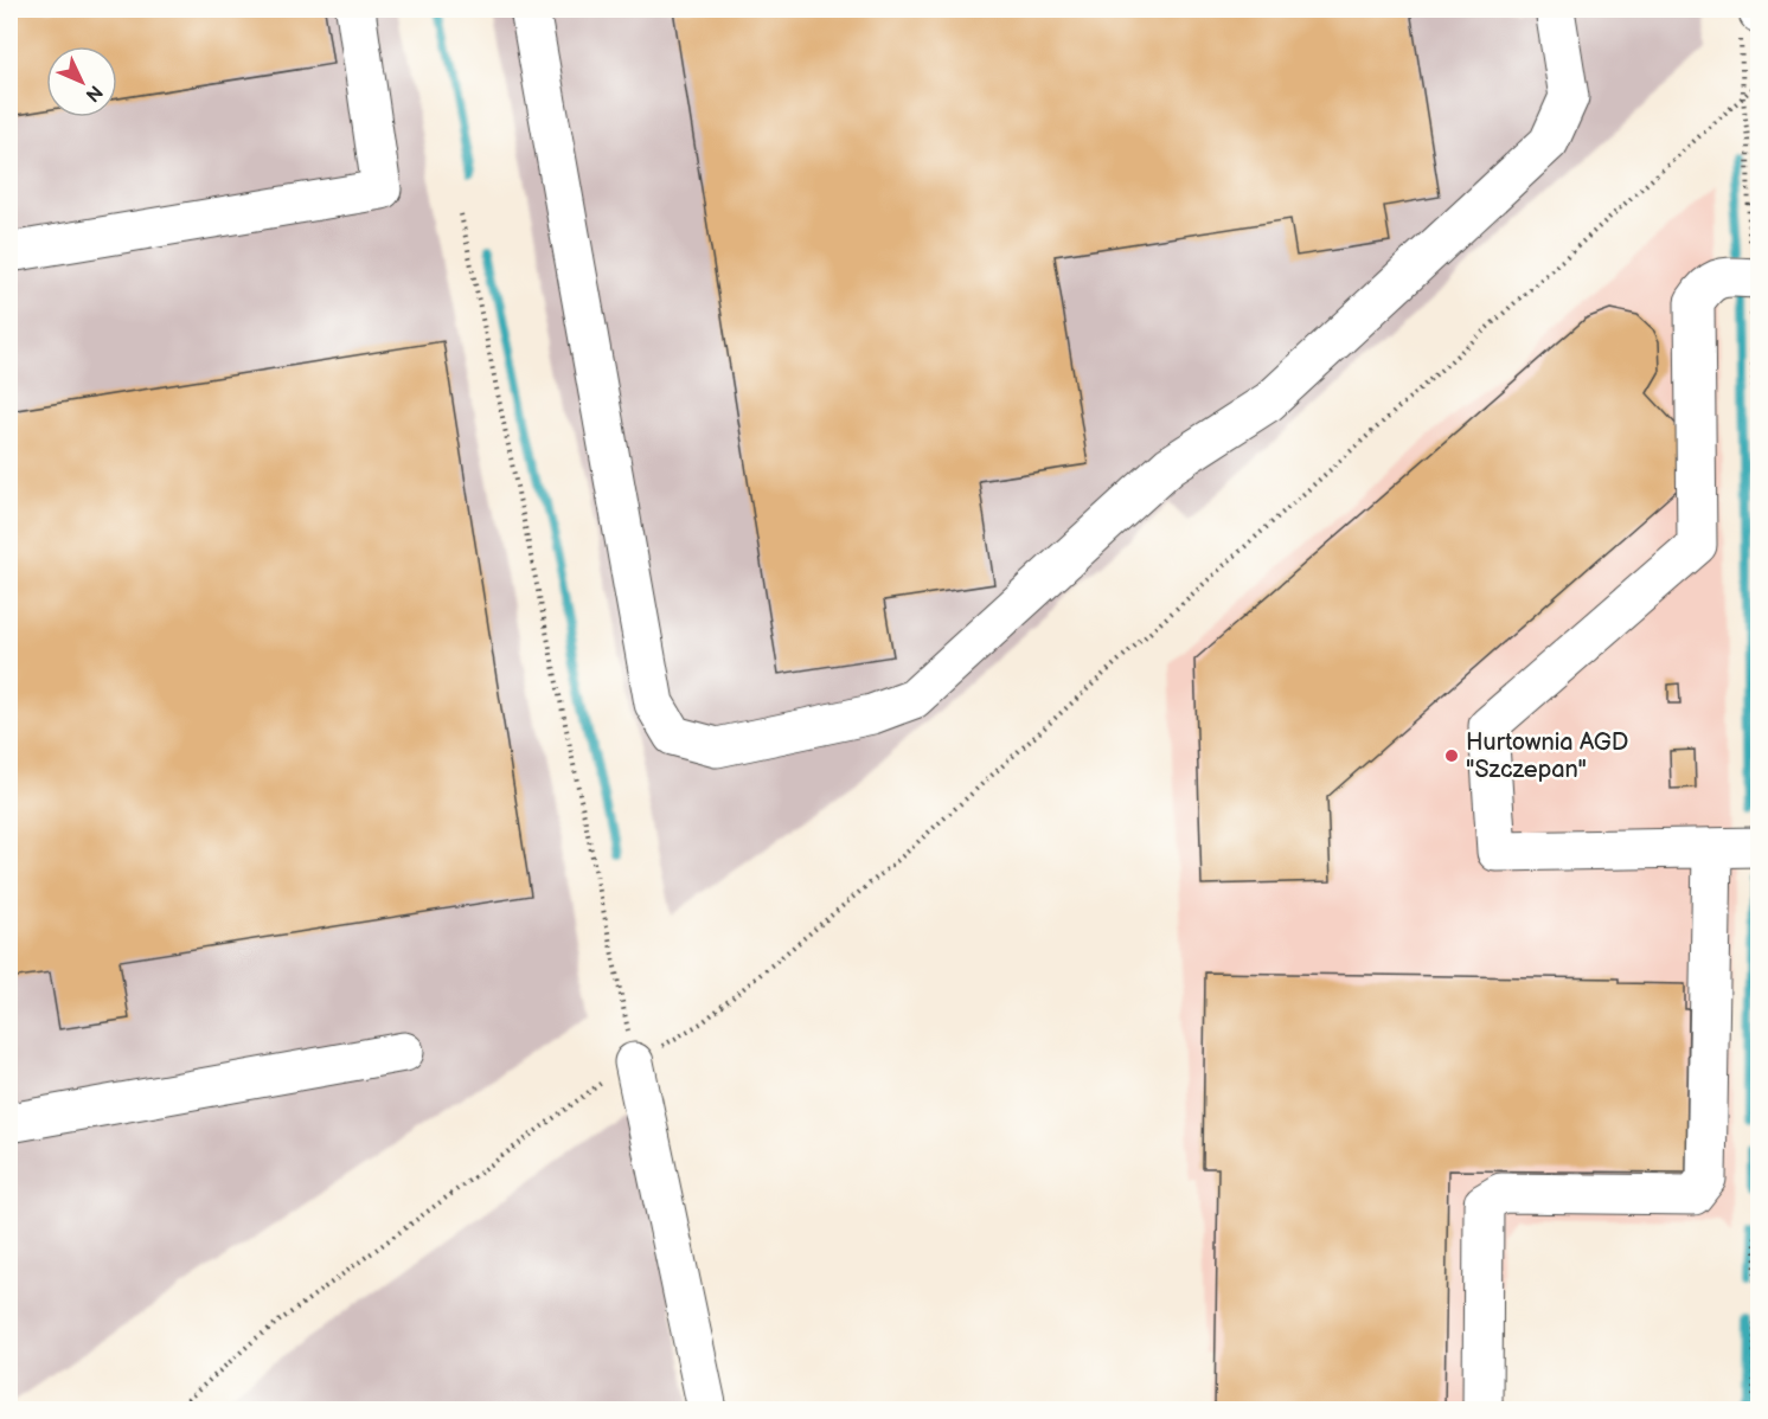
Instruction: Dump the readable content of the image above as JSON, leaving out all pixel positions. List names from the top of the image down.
{
  "places": ["Hurtownia AGD \"Szczepan\""],
  "north": "bottom right"
}
